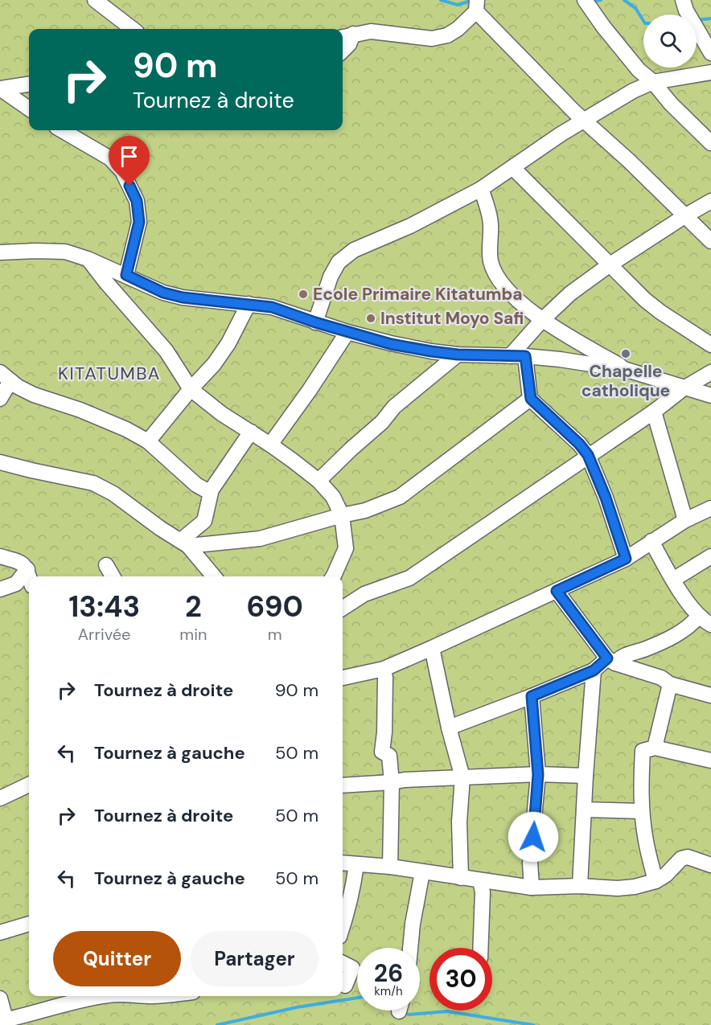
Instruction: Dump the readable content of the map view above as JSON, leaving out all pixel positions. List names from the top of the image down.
{
  "districts": ["KITATUMBA"],
  "places": ["Ecole Primaire Kitatumba", "Institut Moyo Safi", "Chapelle catholique"],
  "page": {
    "turn": ["90 m", "Tournez à droite"],
    "eta": [
      "13:43",
      "Arrivée",
      "2",
      "min",
      "690",
      "m"
    ],
    "list": [
      {
        "name": "Tournez à droite",
        "value": "90 m"
      },
      {
        "name": "Tournez à gauche",
        "value": "50 m"
      },
      {
        "name": "Tournez à droite",
        "value": "50 m"
      },
      {
        "name": "Tournez à gauche",
        "value": "50 m"
      }
    ],
    "buttons": ["Quitter", "Partager"],
    "speed": "26 km/h",
    "limit": "30"
  }
}
